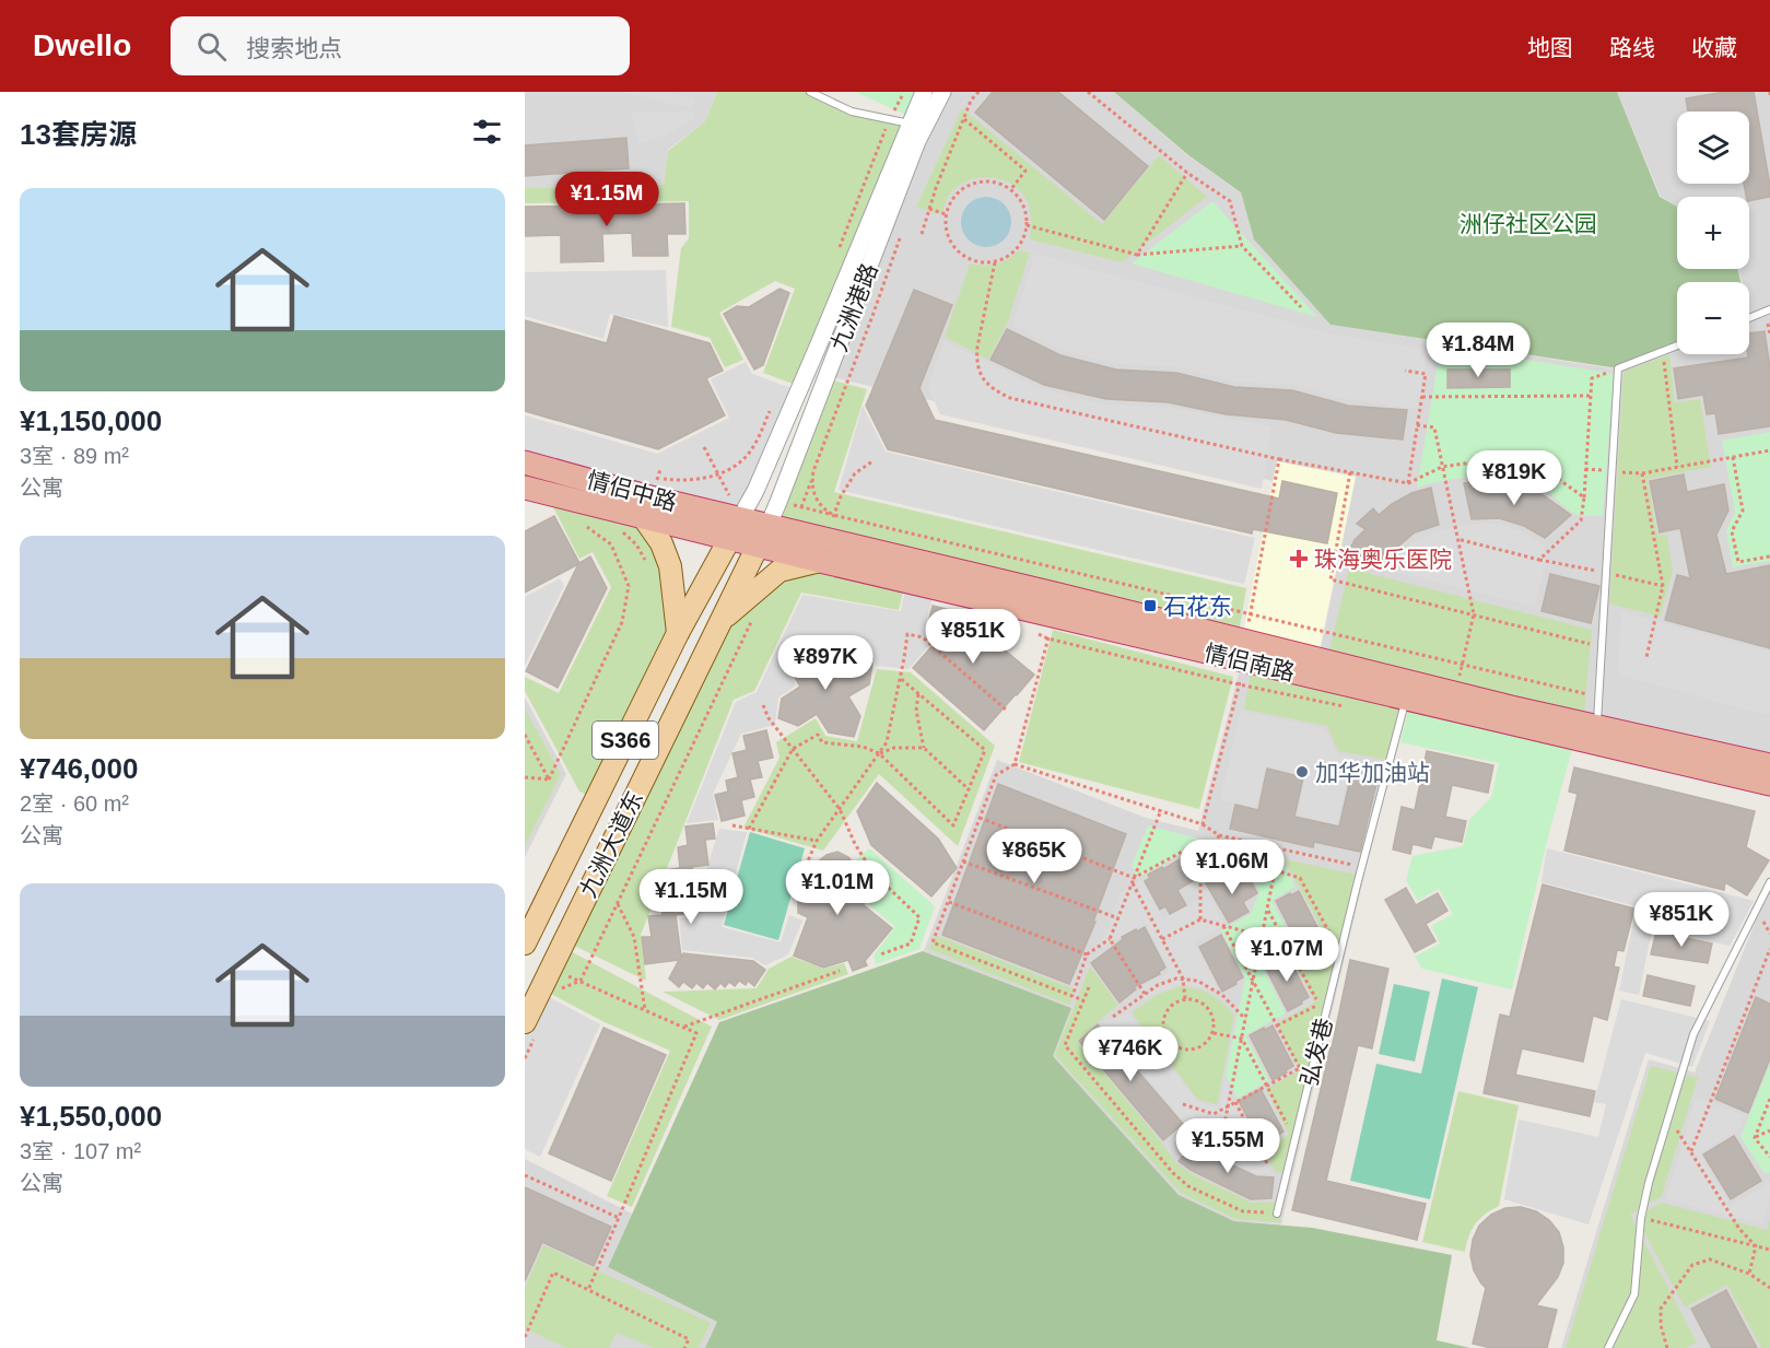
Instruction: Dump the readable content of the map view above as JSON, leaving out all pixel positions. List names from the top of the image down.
{
  "streets": {
    "highway": ["情侣中路", "情侣南路"],
    "main road": ["S366", "九洲大道东"],
    "street": ["九洲港路"],
    "lane": ["弘发巷"]
  },
  "crossings": [
    ["九洲港路", "情侣中路"],
    ["九洲港路", "情侣南路"],
    ["九洲港路", "九洲大道东"],
    ["情侣中路", "情侣南路"],
    ["情侣中路", "九洲大道东"],
    ["情侣南路", "九洲大道东"],
    ["情侣南路", "弘发巷"]
  ],
  "parks": ["洲仔社区公园"],
  "places": {
    "health": ["珠海奥乐医院"],
    "transit": ["石花东"],
    "other": ["加华加油站"]
  },
  "page": {
    "header": "Dwello",
    "search": "搜索地点",
    "nav": ["地图", "路线", "收藏"],
    "heading": "13套房源",
    "map_buttons": ["+", "−"],
    "list": [
      {
        "name": "¥1,150,000",
        "note": "3室 · 89 m² · 公寓"
      },
      {
        "name": "¥746,000",
        "note": "2室 · 60 m² · 公寓"
      },
      {
        "name": "¥1,550,000",
        "note": "3室 · 107 m² · 公寓"
      }
    ],
    "price": [
      "¥1.15M",
      "¥1.84M",
      "¥819K",
      "¥851K",
      "¥897K",
      "¥865K",
      "¥1.06M",
      "¥1.01M",
      "¥1.15M",
      "¥851K",
      "¥1.07M",
      "¥746K",
      "¥1.55M"
    ]
  }
}
